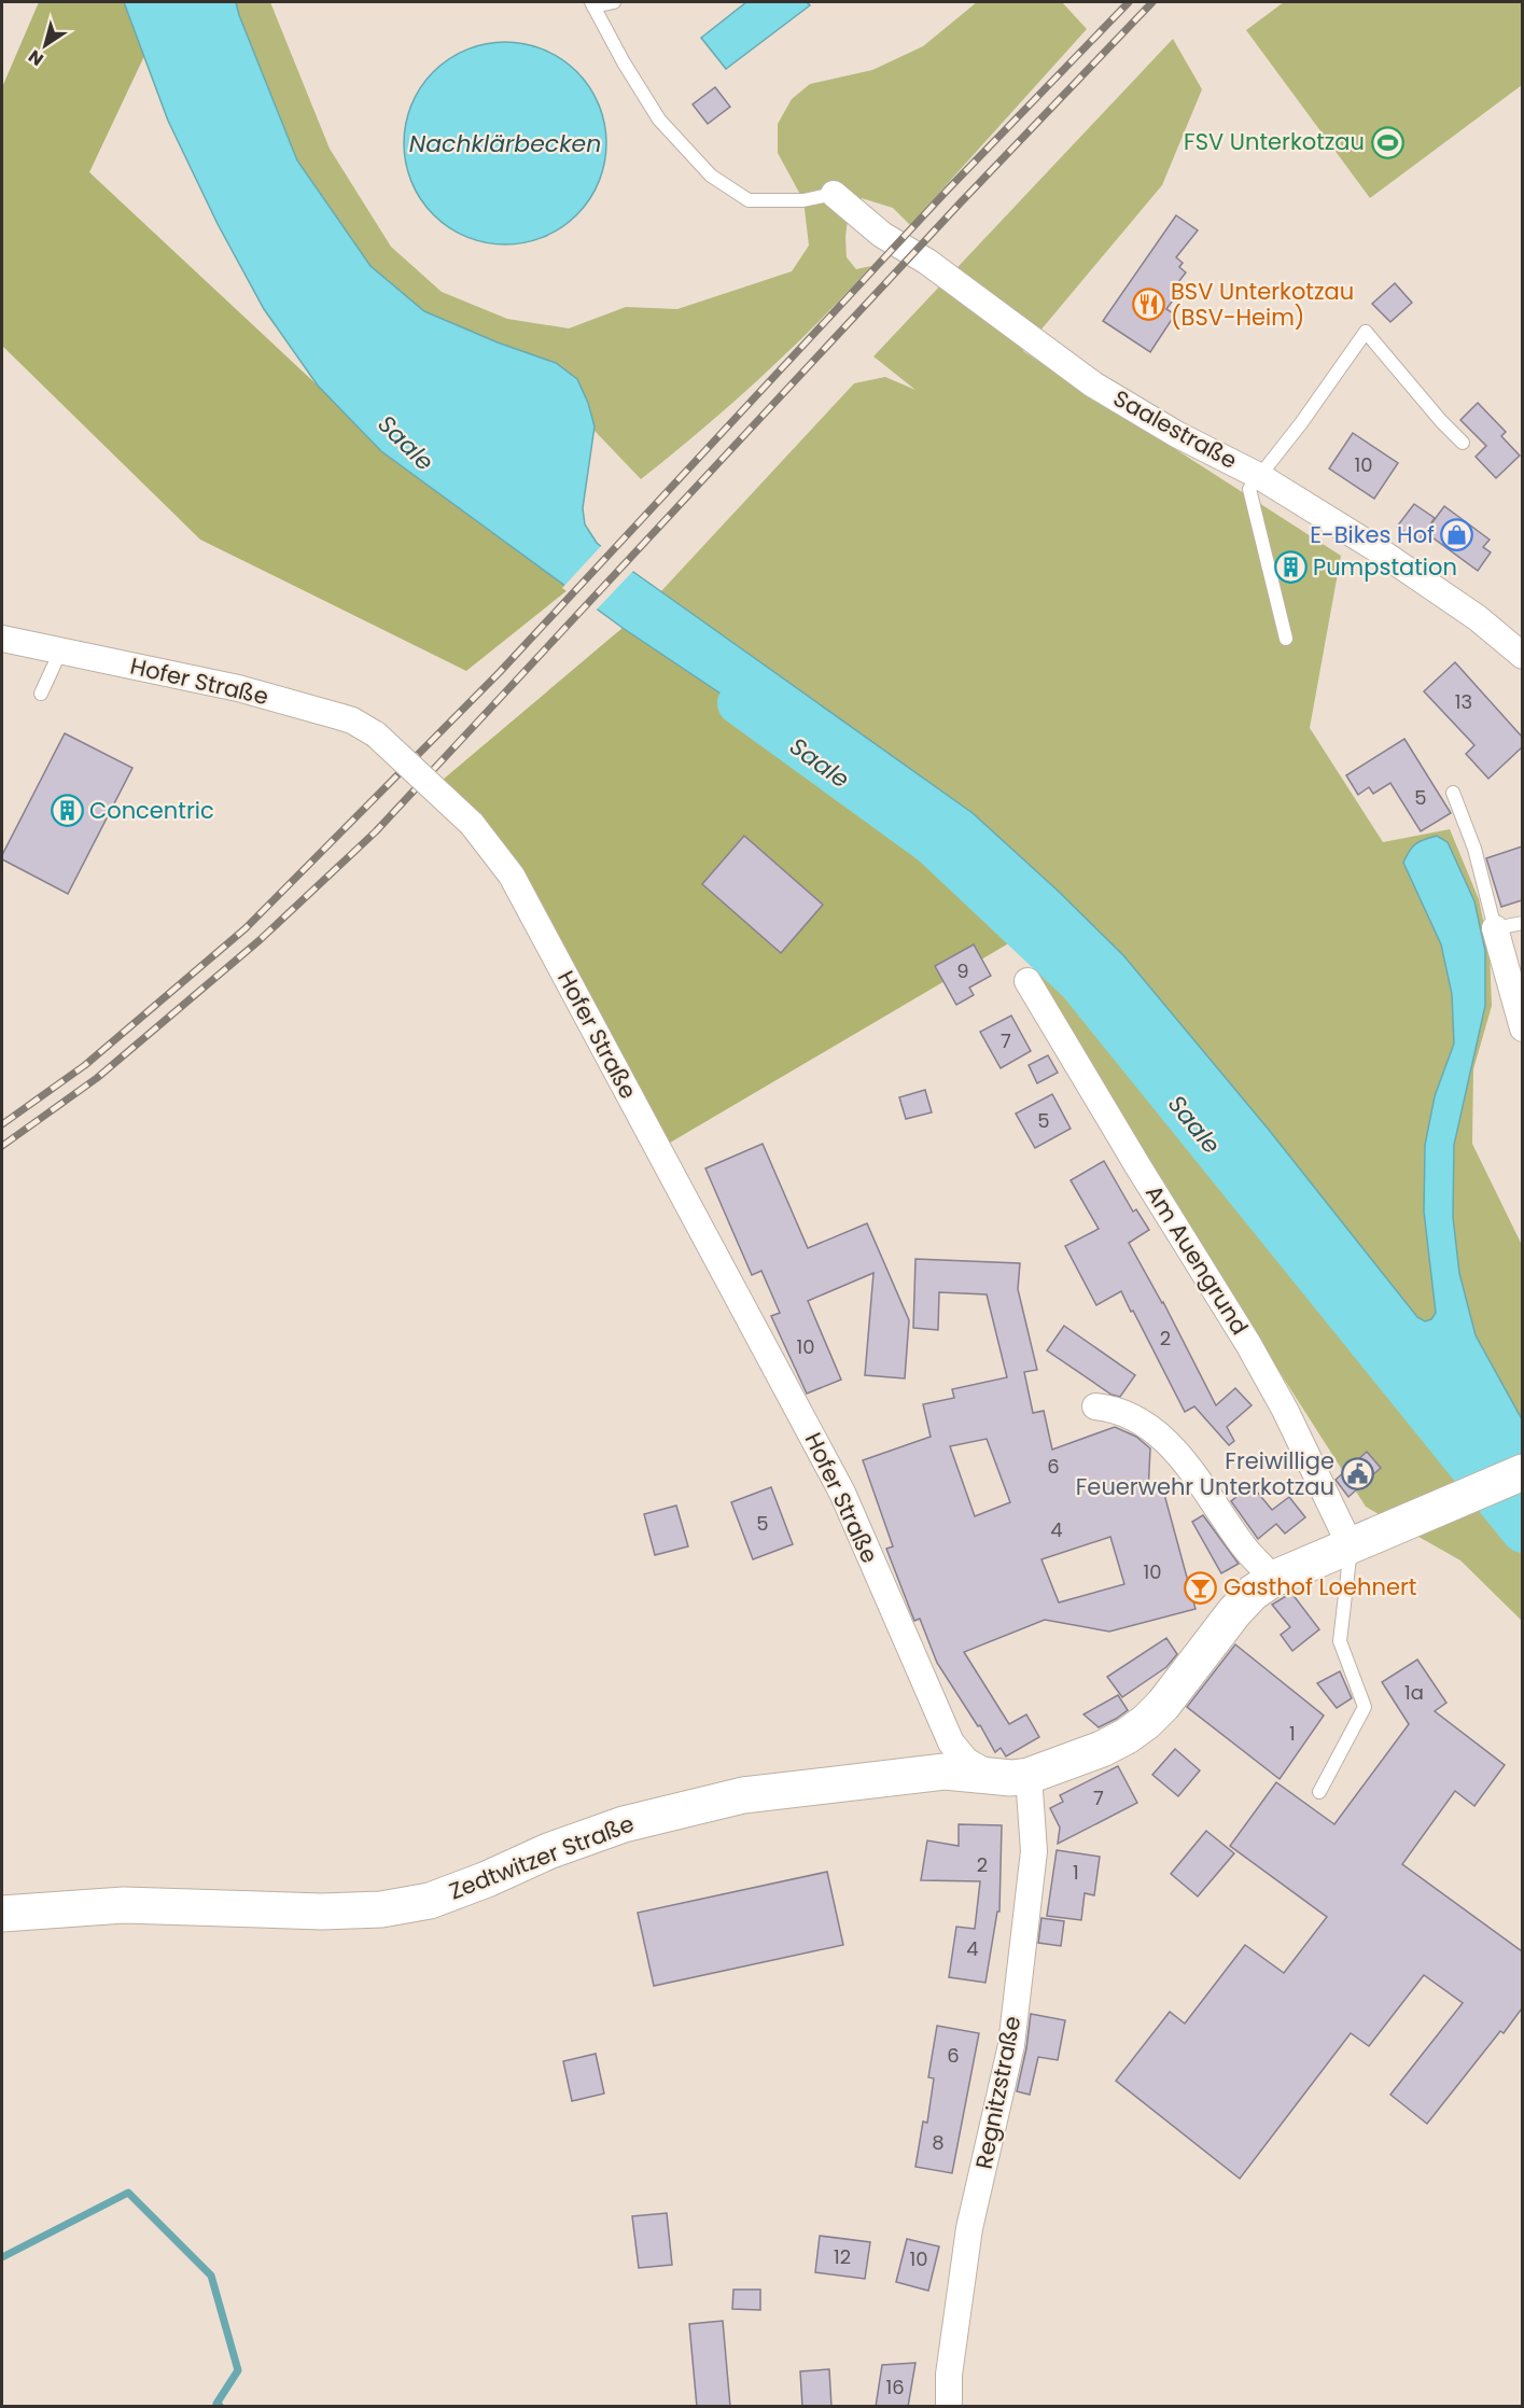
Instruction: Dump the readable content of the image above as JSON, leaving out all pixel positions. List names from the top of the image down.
{
  "streets": {
    "street": [
      "Saalestraße",
      "Hofer Straße",
      "Am Auengrund",
      "Zedtwitzer Straße",
      "Regnitzstraße"
    ]
  },
  "crossings": [
    ["Hofer Straße", "Zedtwitzer Straße"],
    ["Hofer Straße", "Regnitzstraße"],
    ["Am Auengrund", "Zedtwitzer Straße"],
    ["Zedtwitzer Straße", "Regnitzstraße"]
  ],
  "water": ["Nachklärbecken", "Saale"],
  "places": {
    "sports": ["FSV Unterkotzau"],
    "restaurant": ["BSV Unterkotzau (BSV-Heim)"],
    "shop": ["E-Bikes Hof"],
    "building": ["Pumpstation", "Concentric"],
    "public building": ["Freiwillige Feuerwehr Unterkotzau"],
    "bar": ["Gasthof Loehnert"]
  },
  "house_numbers": [
    "10",
    "13",
    "5",
    "9",
    "7",
    "5",
    "2",
    "10",
    "6",
    "5",
    "4",
    "10",
    "1a",
    "1",
    "7",
    "2",
    "1",
    "4",
    "6",
    "8",
    "12",
    "10",
    "16"
  ],
  "north": "bottom left"
}
